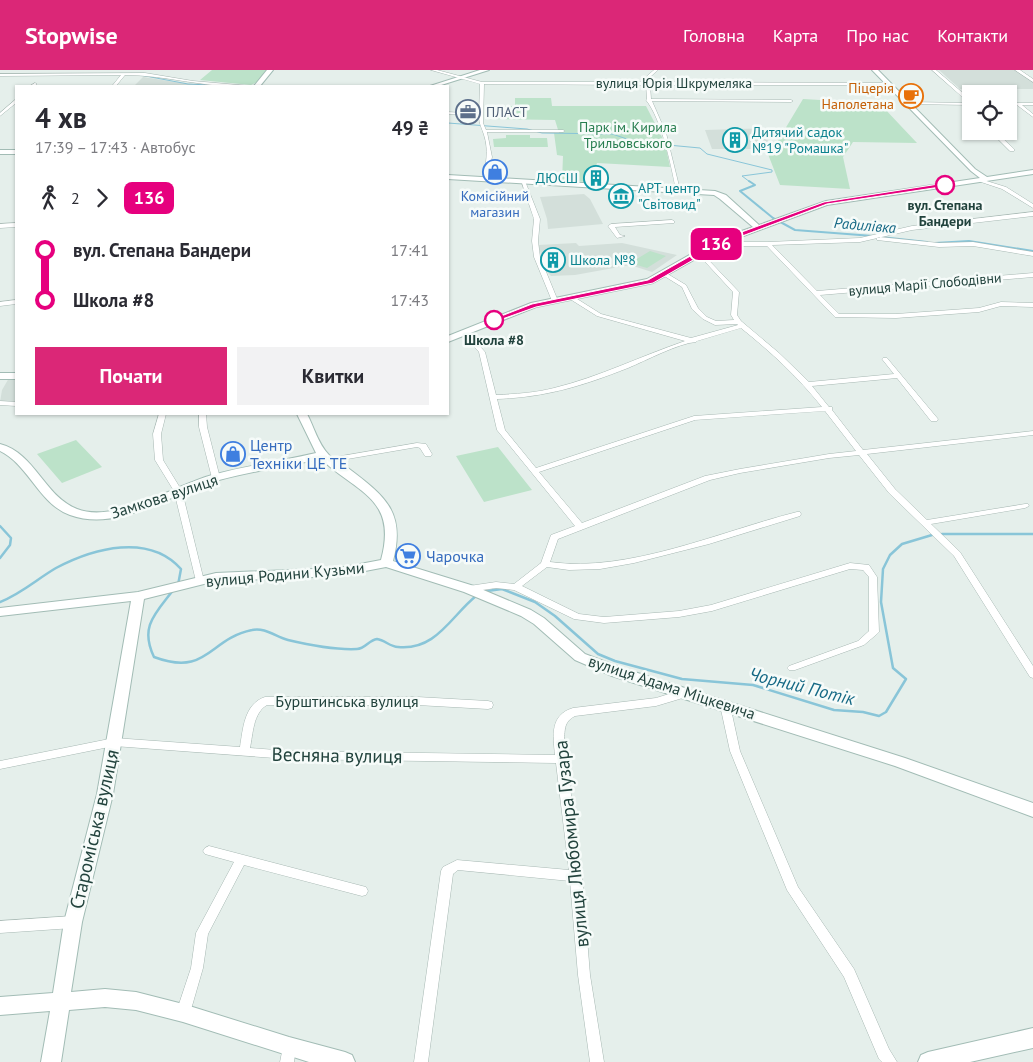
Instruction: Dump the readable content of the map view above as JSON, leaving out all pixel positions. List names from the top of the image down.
{
  "streets": {
    "street": [
      "вулиця Юрія Шкрумеляка",
      "вулиця Марії Слободівни",
      "Замкова вулиця",
      "вулиця Родини Кузьми",
      "вулиця Адама Міцкевича",
      "Бурштинська вулиця",
      "Весняна вулиця",
      "Староміська вулиця",
      "вулиця Любомира Гузара"
    ]
  },
  "crossings": [
    ["вулиця Родини Кузьми", "вулиця Адама Міцкевича"],
    ["вулиця Родини Кузьми", "Староміська вулиця"],
    ["вулиця Адама Міцкевича", "вулиця Любомира Гузара"],
    ["Бурштинська вулиця", "Весняна вулиця"],
    ["Весняна вулиця", "Староміська вулиця"],
    ["Весняна вулиця", "вулиця Любомира Гузара"]
  ],
  "water": ["Радилівка", "Чорний Потік"],
  "parks": ["Парк ім. Кирила Трильовського"],
  "places": {
    "cafe": ["Піцерія Наполетана"],
    "office": ["ПЛАСТ"],
    "building": ["Дитячий садок №19 \"Ромашка\"", "ДЮСШ", "Школа №8"],
    "shop": ["Комісійний магазин", "Центр Техніки ЦЕ ТЕ"],
    "other": ["вул. Степана Бандери", "Школа #8"],
    "museum": ["АРТ центр \"Світовид\""],
    "supermarket": ["Чарочка"]
  },
  "lines": ["bus line 136"],
  "page": {
    "header": "Stopwise",
    "nav": [
      "Головна",
      "Карта",
      "Про нас",
      "Контакти"
    ],
    "on_map": "136",
    "heading": ["4 хв", "17:39 – 17:43 · Автобус", "49 ₴"],
    "legs": ["2", "136"],
    "list": [
      {
        "name": "вул. Степана Бандери",
        "value": "17:41"
      },
      {
        "name": "Школа #8",
        "value": "17:43"
      }
    ],
    "buttons": ["Почати", "Квитки"]
  }
}
